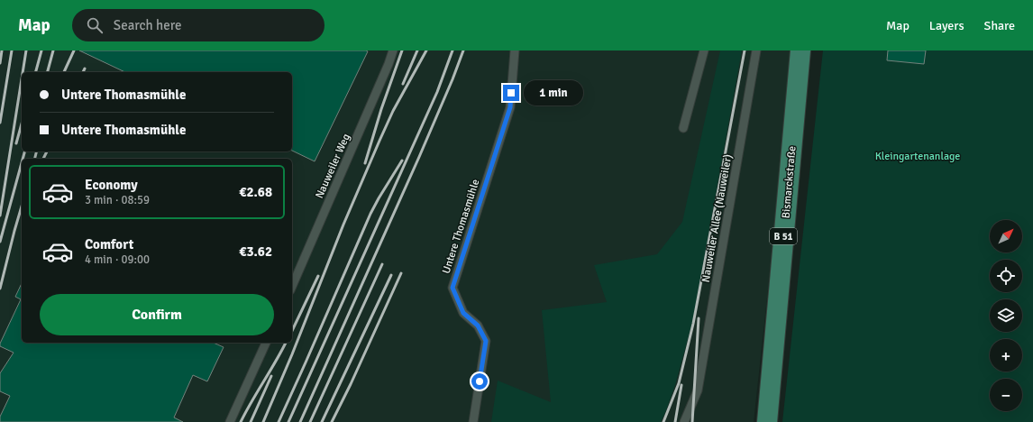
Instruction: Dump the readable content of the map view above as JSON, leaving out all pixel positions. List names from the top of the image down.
{
  "streets": {
    "main road": ["Bismarckstraße", "B 51"],
    "lane": ["Nauweiler Weg", "Nauweiler Allee (Nauweiler)", "Untere Thomasmühle"]
  },
  "parks": ["Kleingartenanlage"],
  "north": "top right",
  "page": {
    "header": "Map",
    "search": "Search here",
    "nav": ["Map", "Layers", "Share"],
    "banner": ["Untere Thomasmühle", "Untere Thomasmühle"],
    "bubble": "1 min",
    "list": [
      {
        "name": "Economy",
        "note": "3 min · 08:59",
        "value": "€2.68"
      },
      {
        "name": "Comfort",
        "note": "4 min · 09:00",
        "value": "€3.62"
      }
    ],
    "map_buttons": ["+", "−"],
    "buttons": "Confirm"
  }
}
